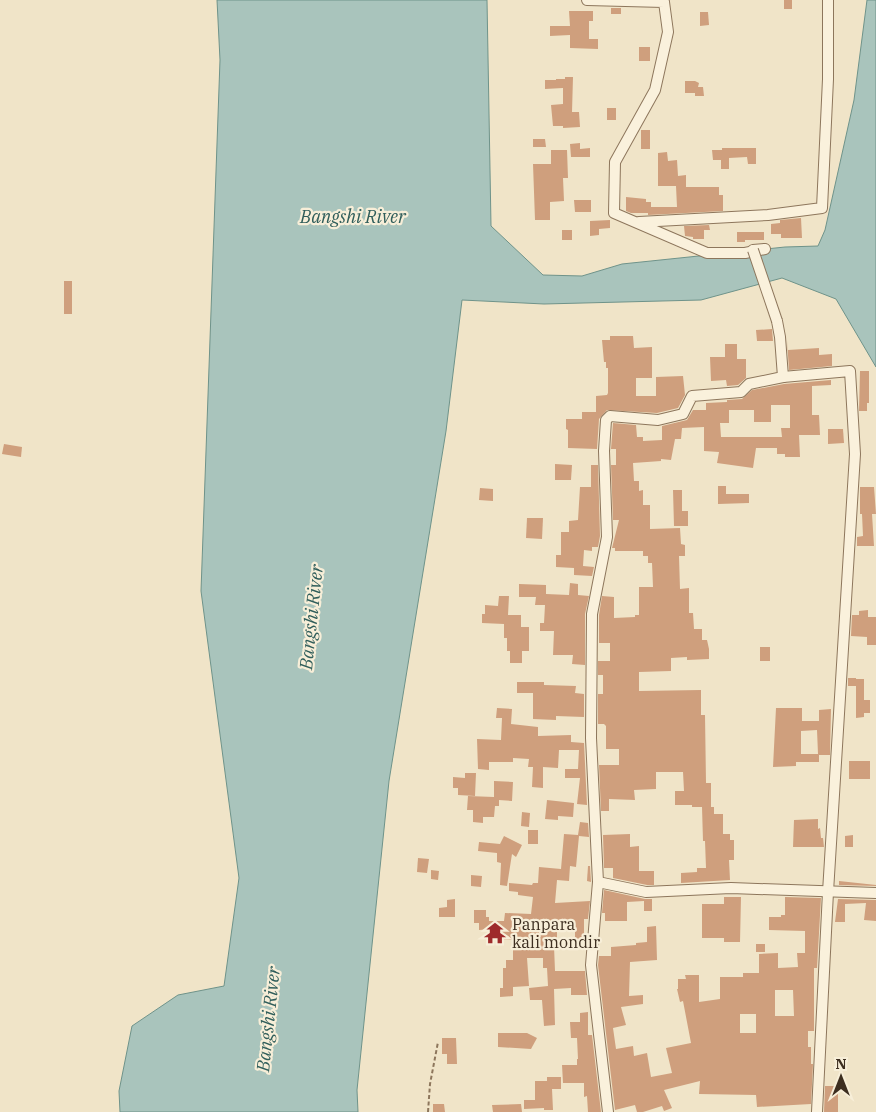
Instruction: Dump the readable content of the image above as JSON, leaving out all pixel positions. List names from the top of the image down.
{
  "water": ["Bangshi River"],
  "places": {
    "temple": ["Panpara kali mondir"]
  },
  "north": "top"
}
